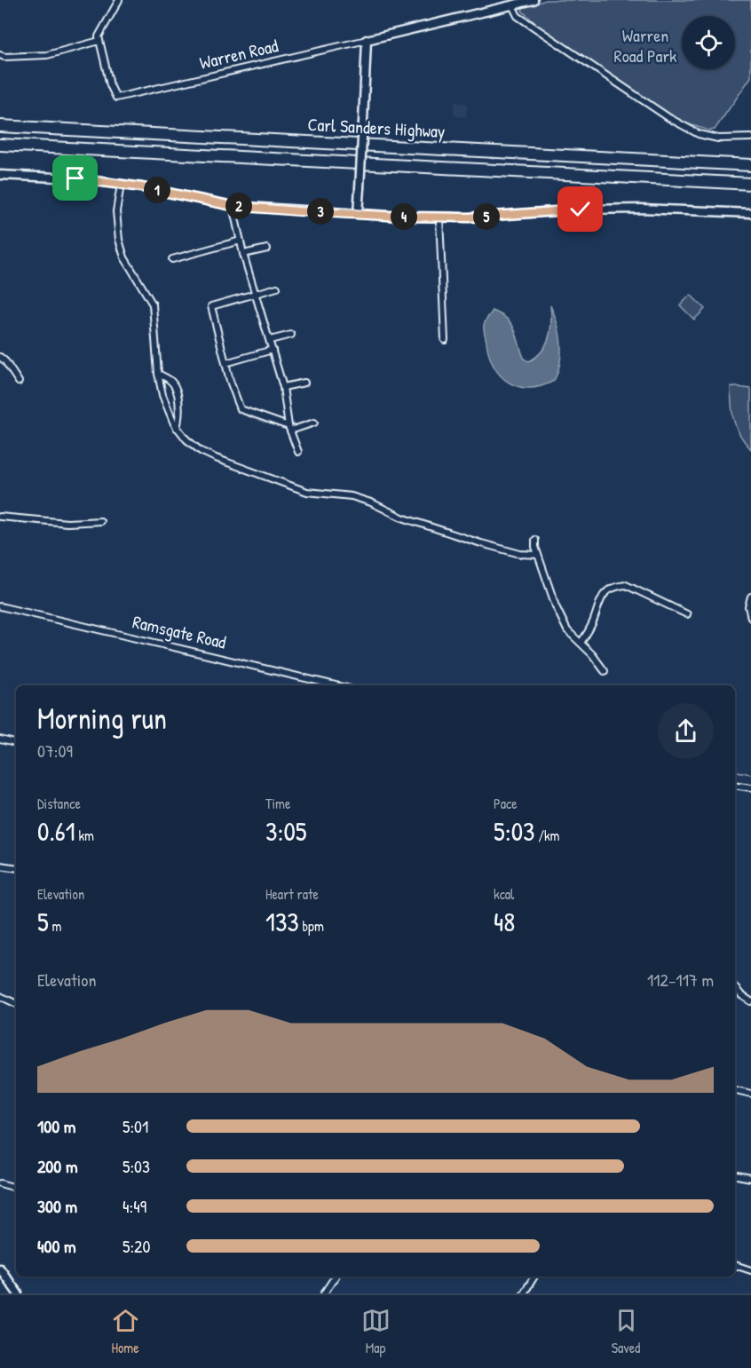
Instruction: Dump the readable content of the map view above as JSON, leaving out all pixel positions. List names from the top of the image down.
{
  "streets": {
    "highway": ["Carl Sanders Highway"],
    "street": ["Warren Road", "Ramsgate Road"]
  },
  "parks": ["Warren Road Park"],
  "page": {
    "pins": [
      "1",
      "2",
      "3",
      "4",
      "5"
    ],
    "heading": ["Morning run", "07:09"],
    "stats": [
      ["Distance", "0.61 km"],
      ["Time", "3:05"],
      ["Pace", "5:03 /km"],
      ["Elevation", "5 m"],
      ["Heart rate", "133 bpm"],
      ["kcal", "48"]
    ],
    "chart": ["Elevation", "112–117 m"],
    "list": [
      {
        "name": "100 m",
        "note": "5:01"
      },
      {
        "name": "200 m",
        "note": "5:03"
      },
      {
        "name": "300 m",
        "note": "4:49"
      },
      {
        "name": "400 m",
        "note": "5:20"
      }
    ],
    "tabs": ["Home", "Map", "Saved"]
  }
}
